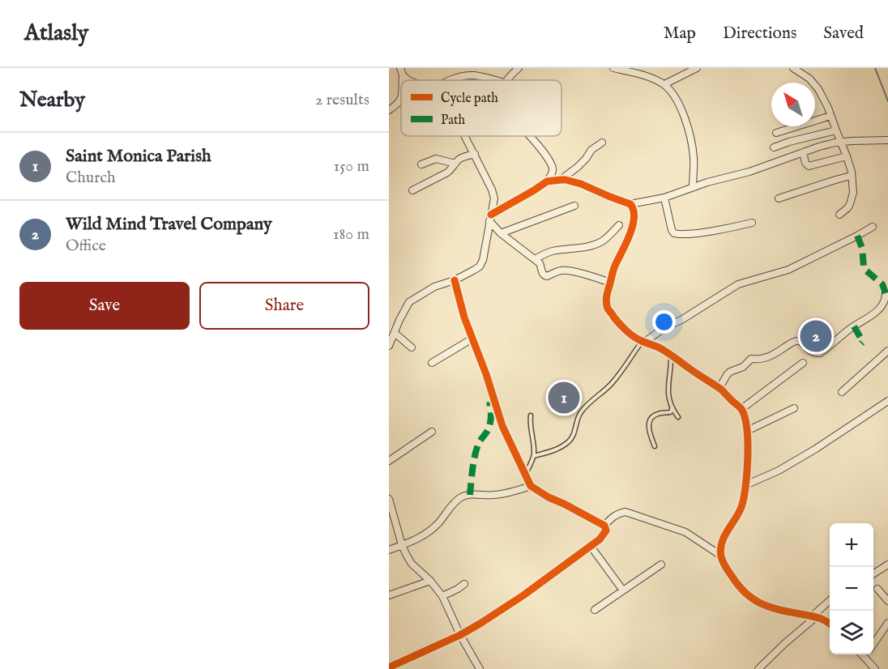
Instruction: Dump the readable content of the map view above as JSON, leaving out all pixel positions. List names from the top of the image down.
{
  "legend": ["Cycle path", "Path"],
  "north": "top left",
  "page": {
    "header": "Atlasly",
    "nav": ["Map", "Directions", "Saved"],
    "heading": ["Nearby", "2 results"],
    "list": [
      {
        "mark": "1",
        "name": "Saint Monica Parish",
        "note": "Church",
        "value": "150 m"
      },
      {
        "mark": "2",
        "name": "Wild Mind Travel Company",
        "note": "Office",
        "value": "180 m"
      }
    ],
    "buttons": ["Save", "Share"],
    "pins": ["2", "1"],
    "map_buttons": ["+", "−"]
  }
}
